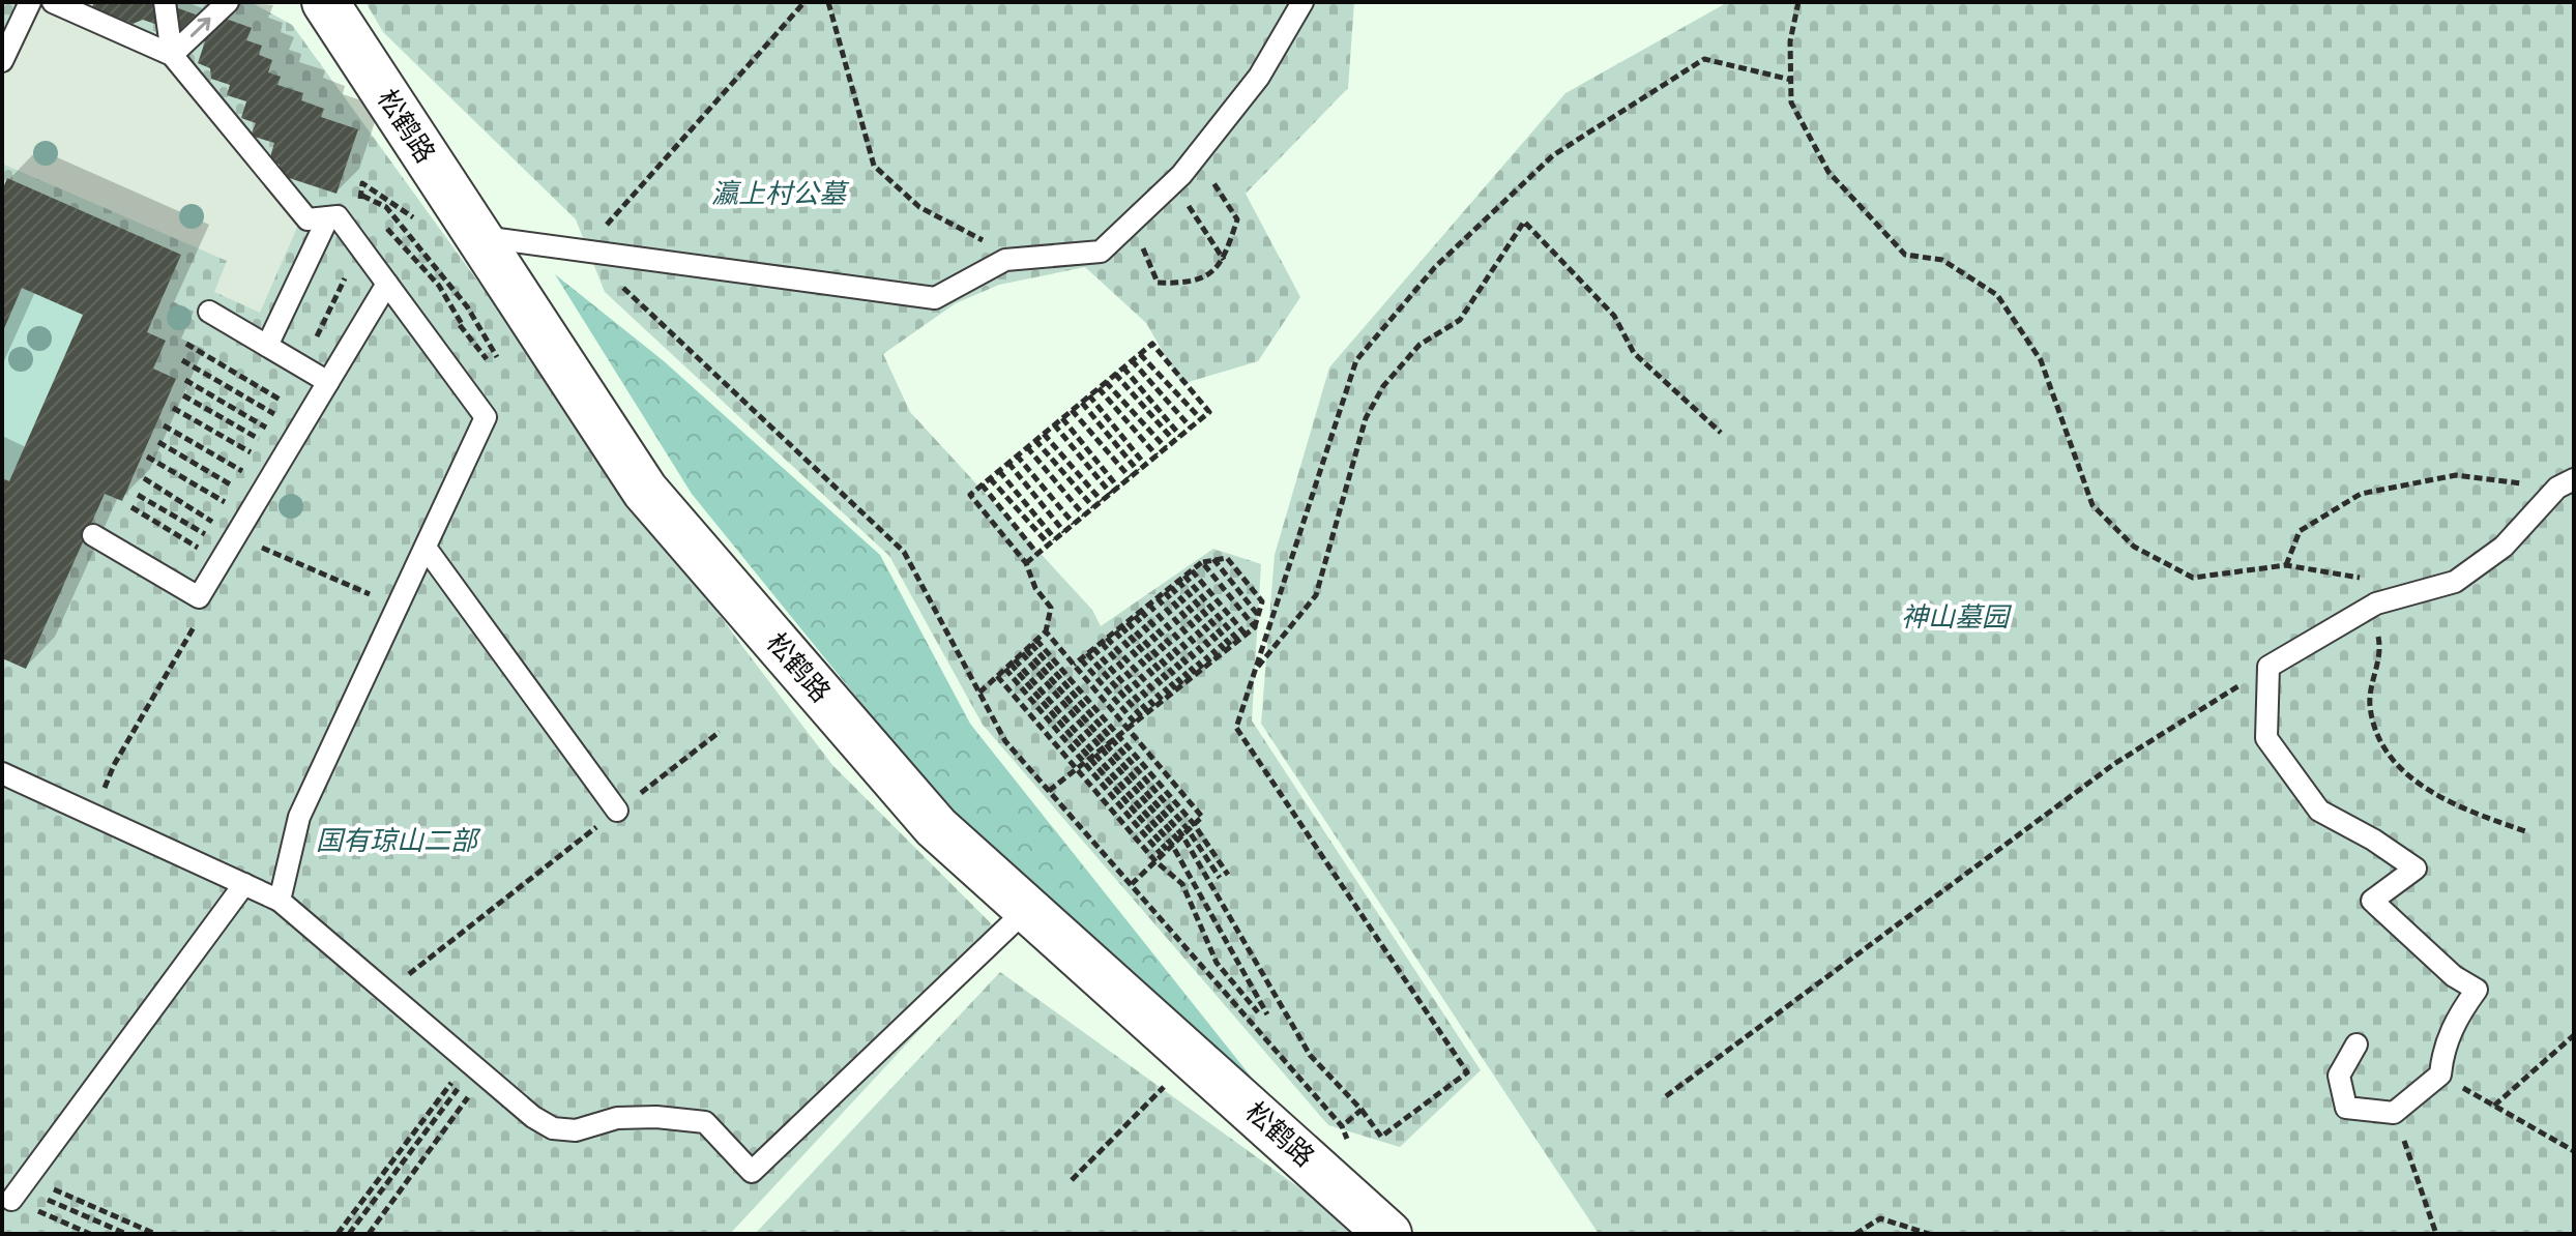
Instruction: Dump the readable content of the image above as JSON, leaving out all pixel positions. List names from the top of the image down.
{
  "streets": {
    "street": ["松鹤路"]
  },
  "parks": ["瀛上村公墓", "神山墓园", "国有琼山二部"]
}
